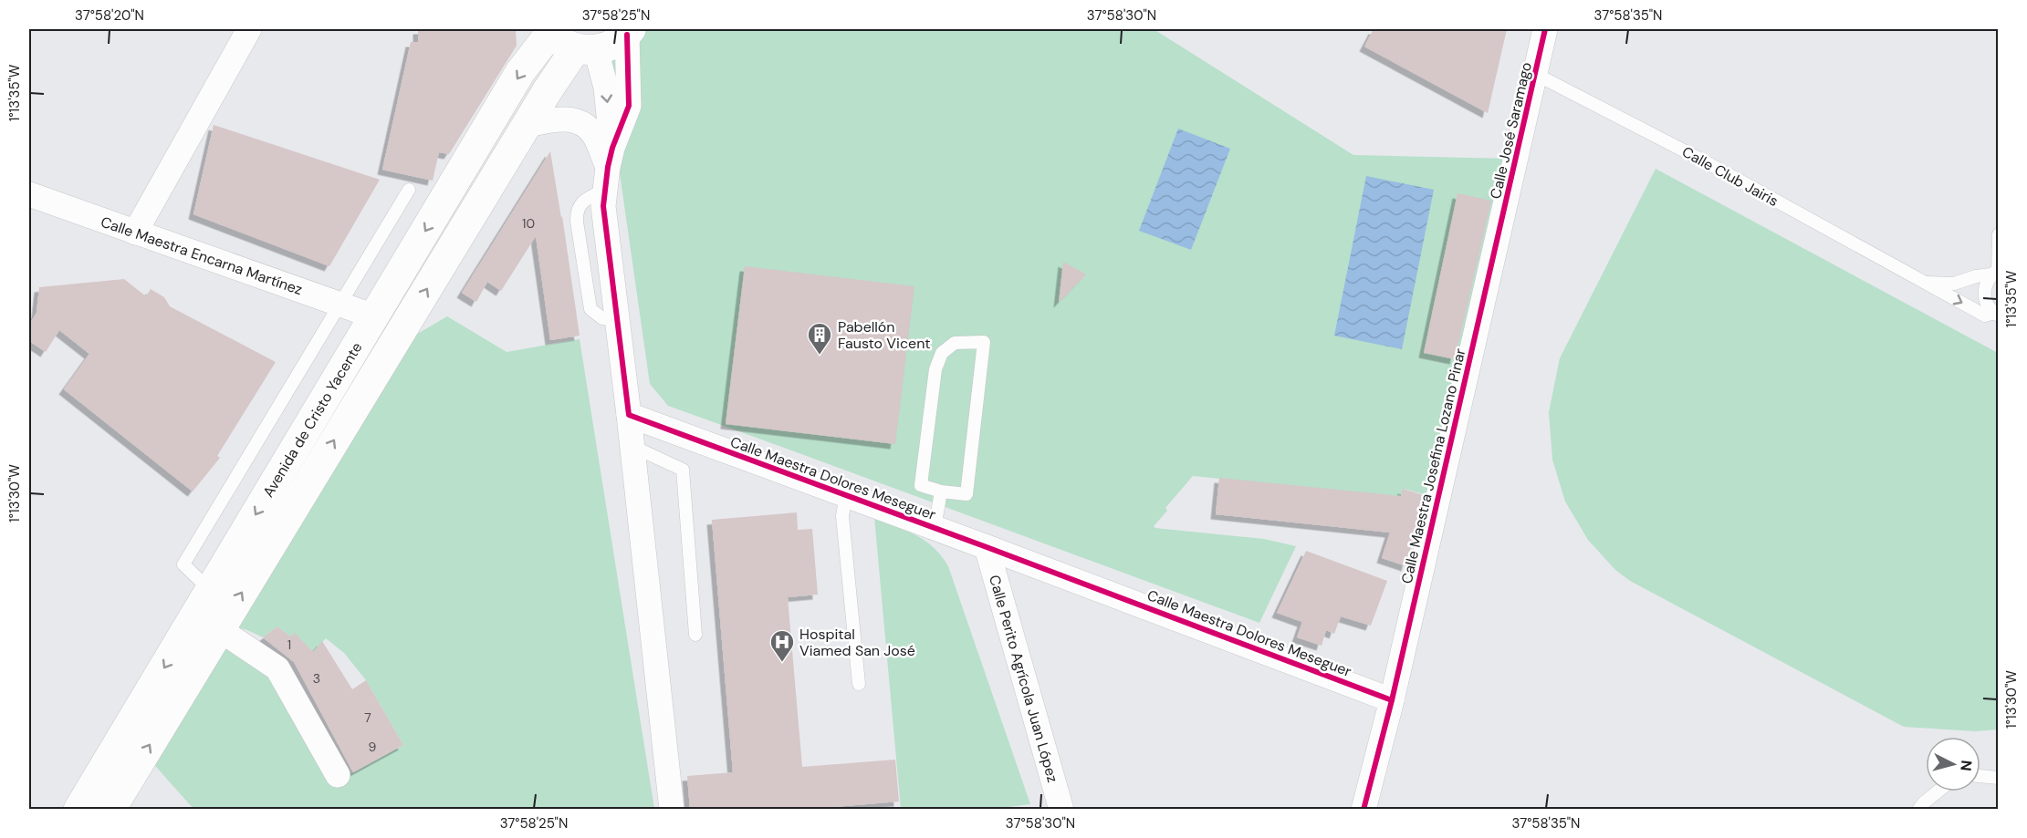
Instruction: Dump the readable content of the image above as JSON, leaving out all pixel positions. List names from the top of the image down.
{
  "streets": {
    "main road": ["Avenida de Cristo Yacente"],
    "street": [
      "Calle José Saramago",
      "Calle Maestra Encarna Martínez",
      "Calle Maestra Josefina Lozano Pinar",
      "Calle Maestra Dolores Meseguer",
      "Calle Perito Agrícola Juan López"
    ],
    "lane": ["Calle Club Jairis"]
  },
  "crossings": [
    ["Calle José Saramago", "Calle Club Jairis"],
    ["Calle José Saramago", "Calle Maestra Josefina Lozano Pinar"],
    ["Calle Maestra Encarna Martínez", "Avenida de Cristo Yacente"],
    ["Calle Maestra Josefina Lozano Pinar", "Calle Maestra Dolores Meseguer"],
    ["Calle Maestra Dolores Meseguer", "Calle Perito Agrícola Juan López"]
  ],
  "places": {
    "building": ["Pabellón Fausto Vicent"],
    "hospital": ["Hospital Viamed San José"]
  },
  "house_numbers": [
    "10",
    "1",
    "3",
    "7",
    "9"
  ],
  "north": "right",
  "coordinates": [
    "37°58'20\"N",
    "37°58'25\"N",
    "37°58'30\"N",
    "37°58'35\"N",
    "1°13'35\"W",
    "1°13'30\"W"
  ]
}
